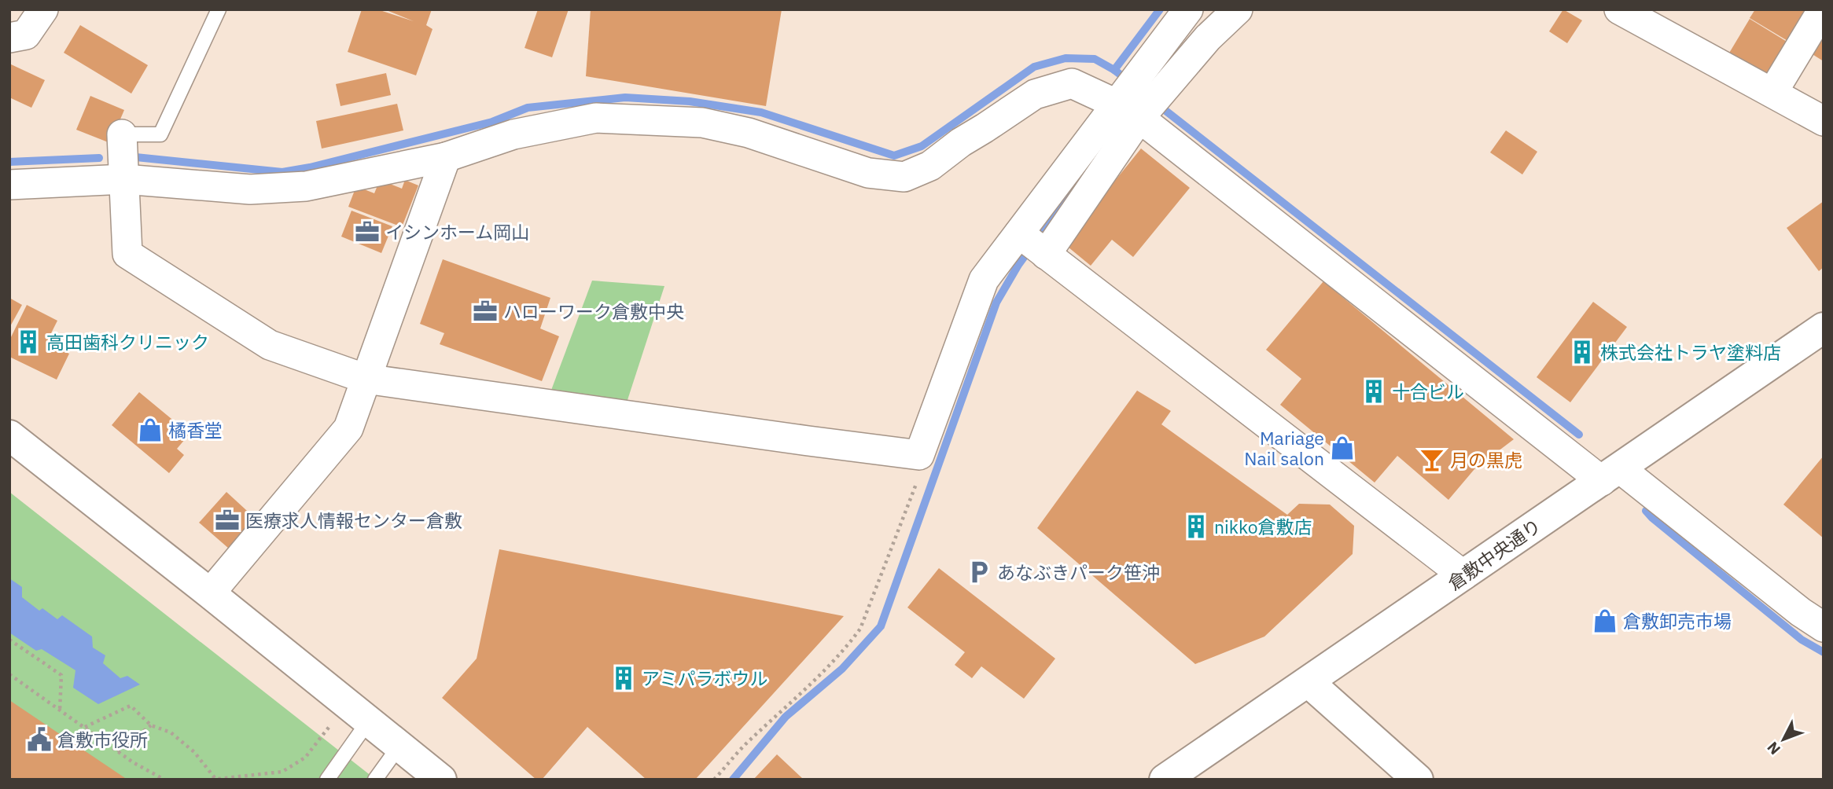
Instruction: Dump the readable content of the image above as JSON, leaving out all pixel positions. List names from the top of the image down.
{
  "streets": {
    "street": ["倉敷中央通り"]
  },
  "places": {
    "office": ["イシンホーム岡山", "ハローワーク倉敷中央", "医療求人情報センター倉敷"],
    "building": [
      "高田歯科クリニック",
      "株式会社トラヤ塗料店",
      "十合ビル",
      "nikko倉敷店",
      "アミパラボウル"
    ],
    "shop": ["橘香堂", "Mariage Nail salon", "倉敷卸売市場"],
    "bar": ["月の黒虎"],
    "parking": ["あなぶきパーク笹沖"],
    "public building": ["倉敷市役所"]
  },
  "north": "bottom left"
}
